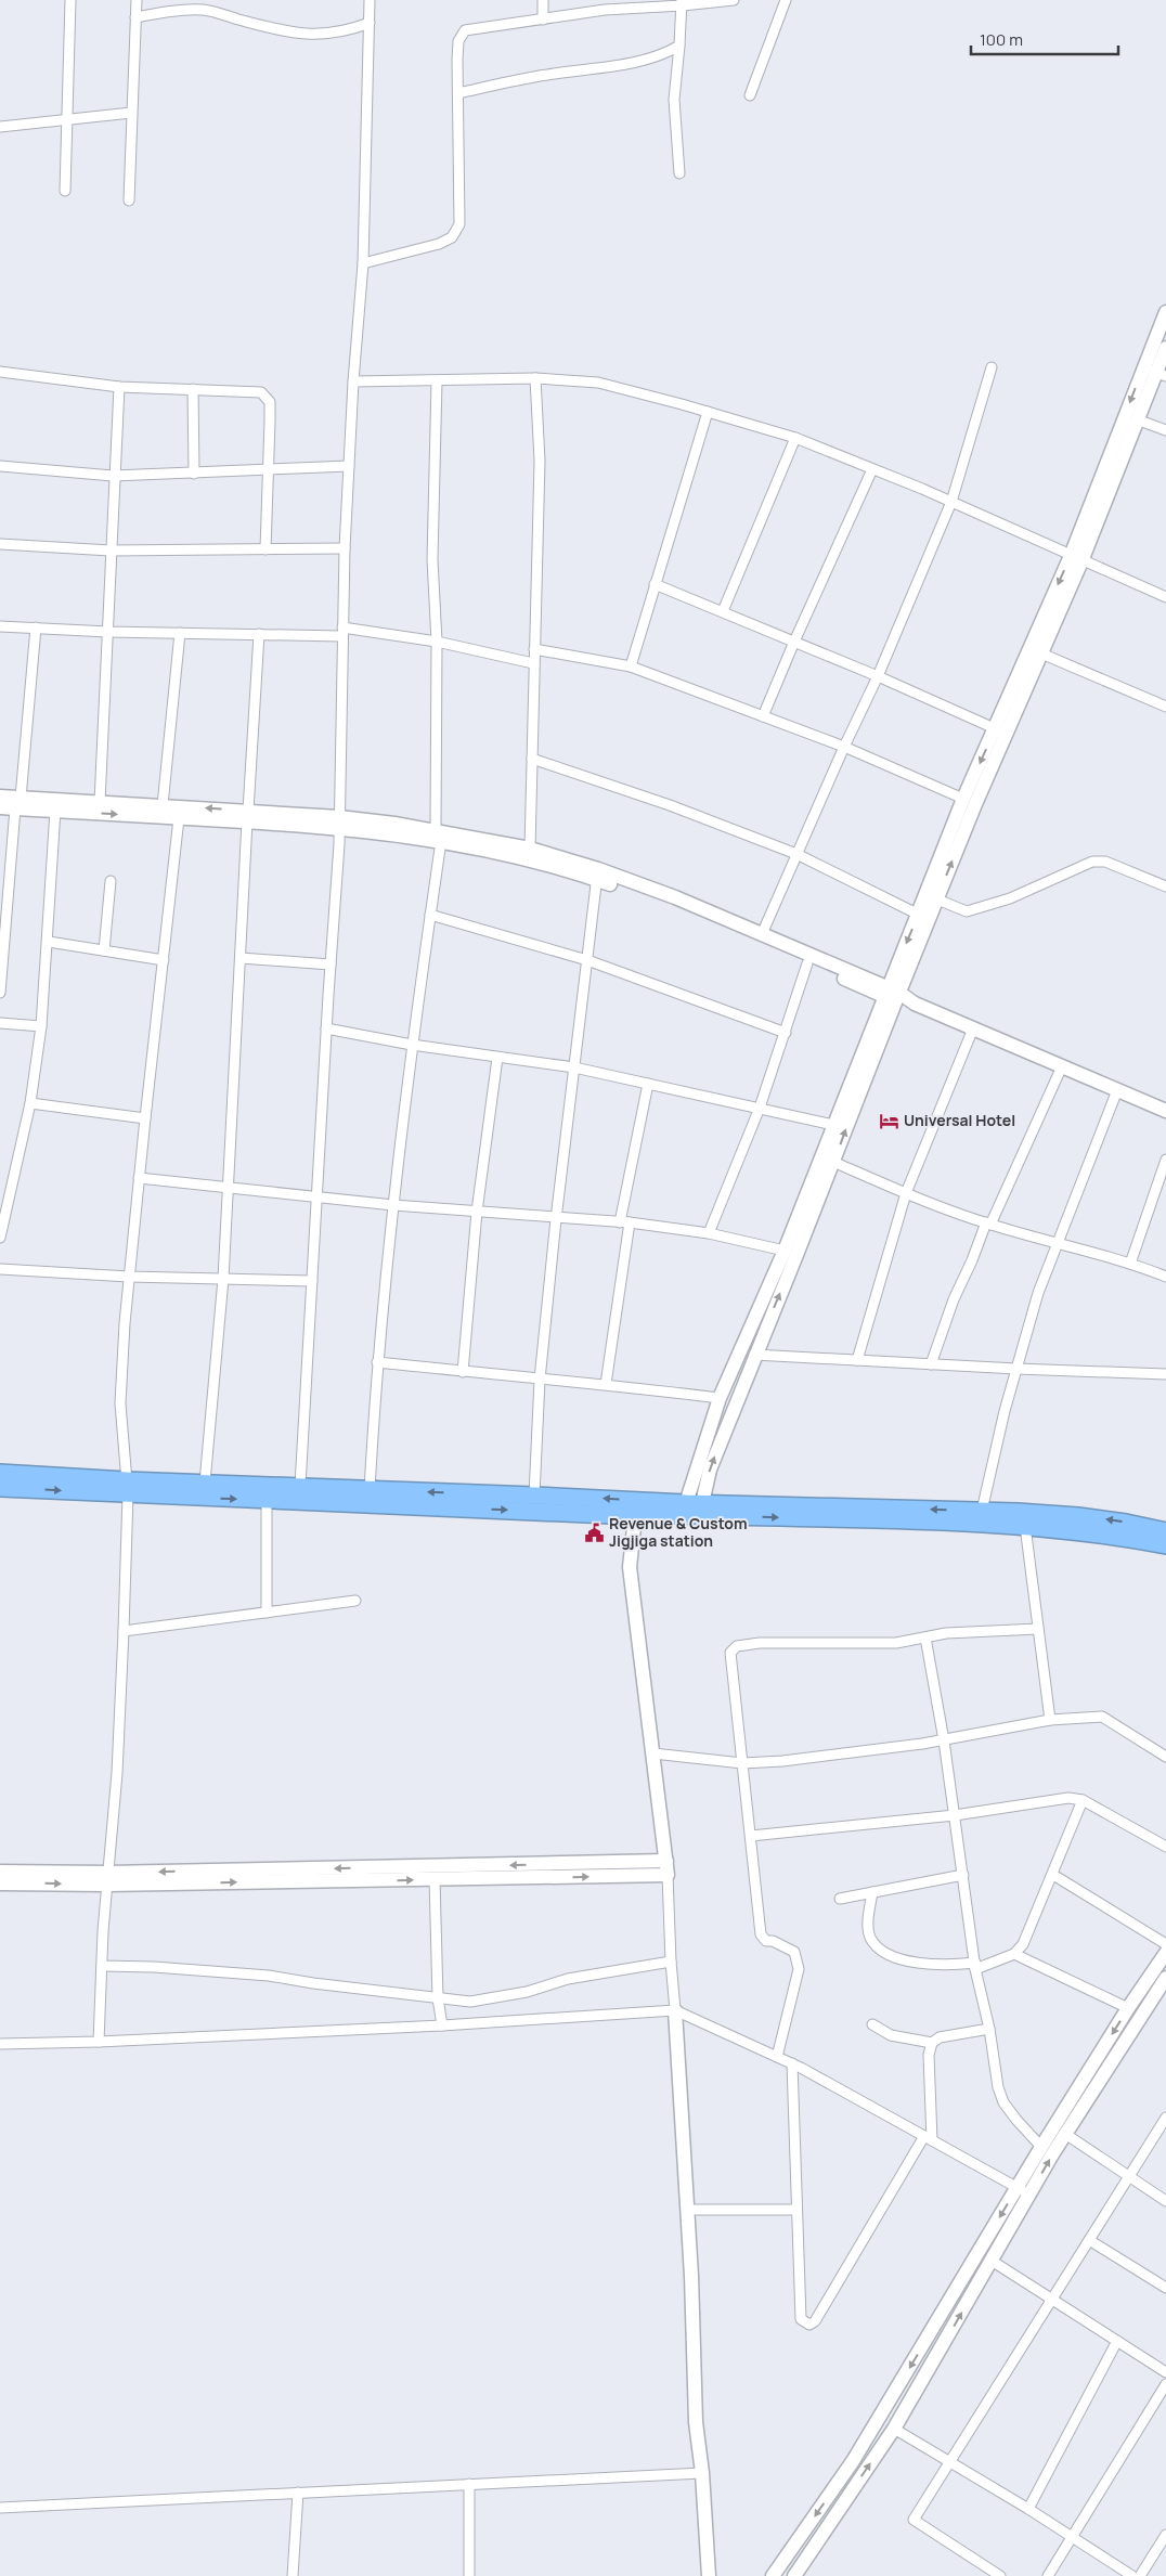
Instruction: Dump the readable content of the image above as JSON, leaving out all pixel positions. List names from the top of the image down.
{
  "places": {
    "hotel": ["Universal Hotel"],
    "public building": ["Revenue & Custom Jigjiga station"]
  },
  "scale_bar": "100 m"
}
